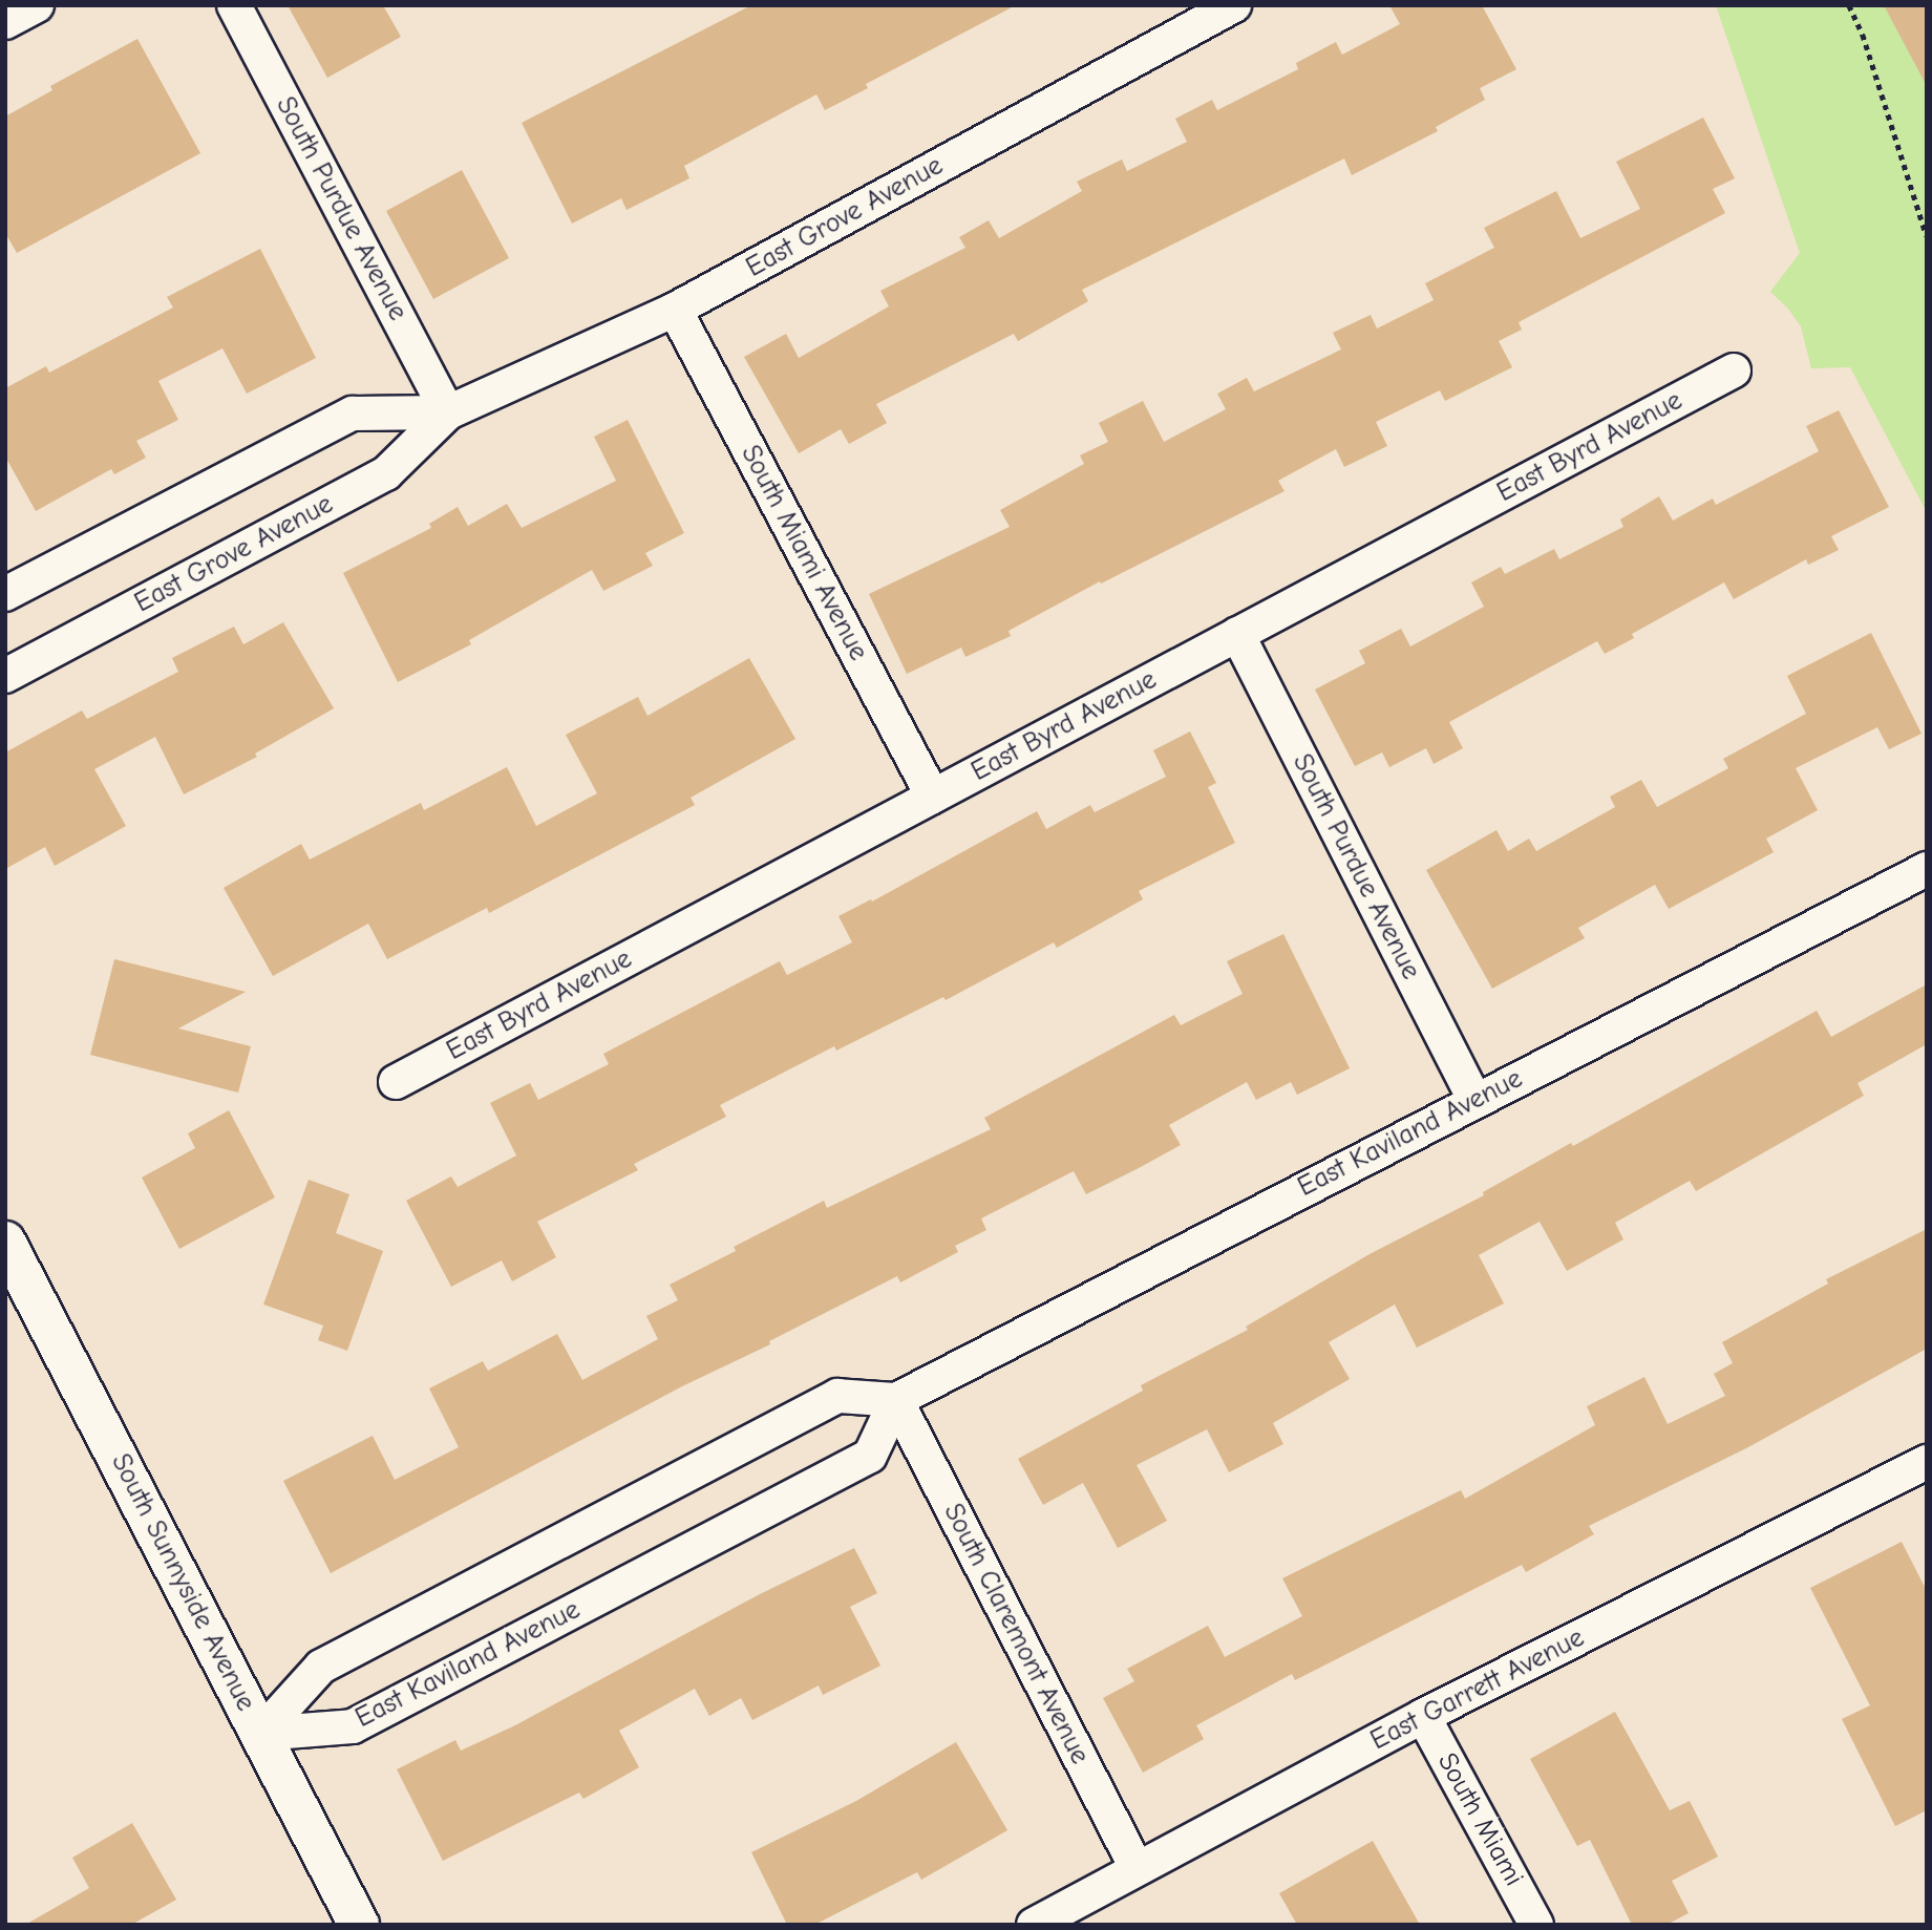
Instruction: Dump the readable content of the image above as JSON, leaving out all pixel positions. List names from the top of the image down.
{
  "streets": {
    "street": [
      "South Purdue Avenue",
      "East Grove Avenue",
      "East Byrd Avenue",
      "South Miami Avenue",
      "East Kaviland Avenue",
      "South Sunnyside Avenue",
      "South Claremont Avenue",
      "East Garrett Avenue",
      "South Miami"
    ]
  },
  "crossings": [
    ["South Purdue Avenue", "East Grove Avenue"],
    ["South Purdue Avenue", "East Byrd Avenue"],
    ["South Purdue Avenue", "East Kaviland Avenue"],
    ["East Grove Avenue", "South Miami Avenue"],
    ["East Byrd Avenue", "South Miami Avenue"],
    ["East Kaviland Avenue", "South Sunnyside Avenue"],
    ["East Kaviland Avenue", "South Claremont Avenue"],
    ["South Claremont Avenue", "East Garrett Avenue"],
    ["East Garrett Avenue", "South Miami"]
  ]
}
